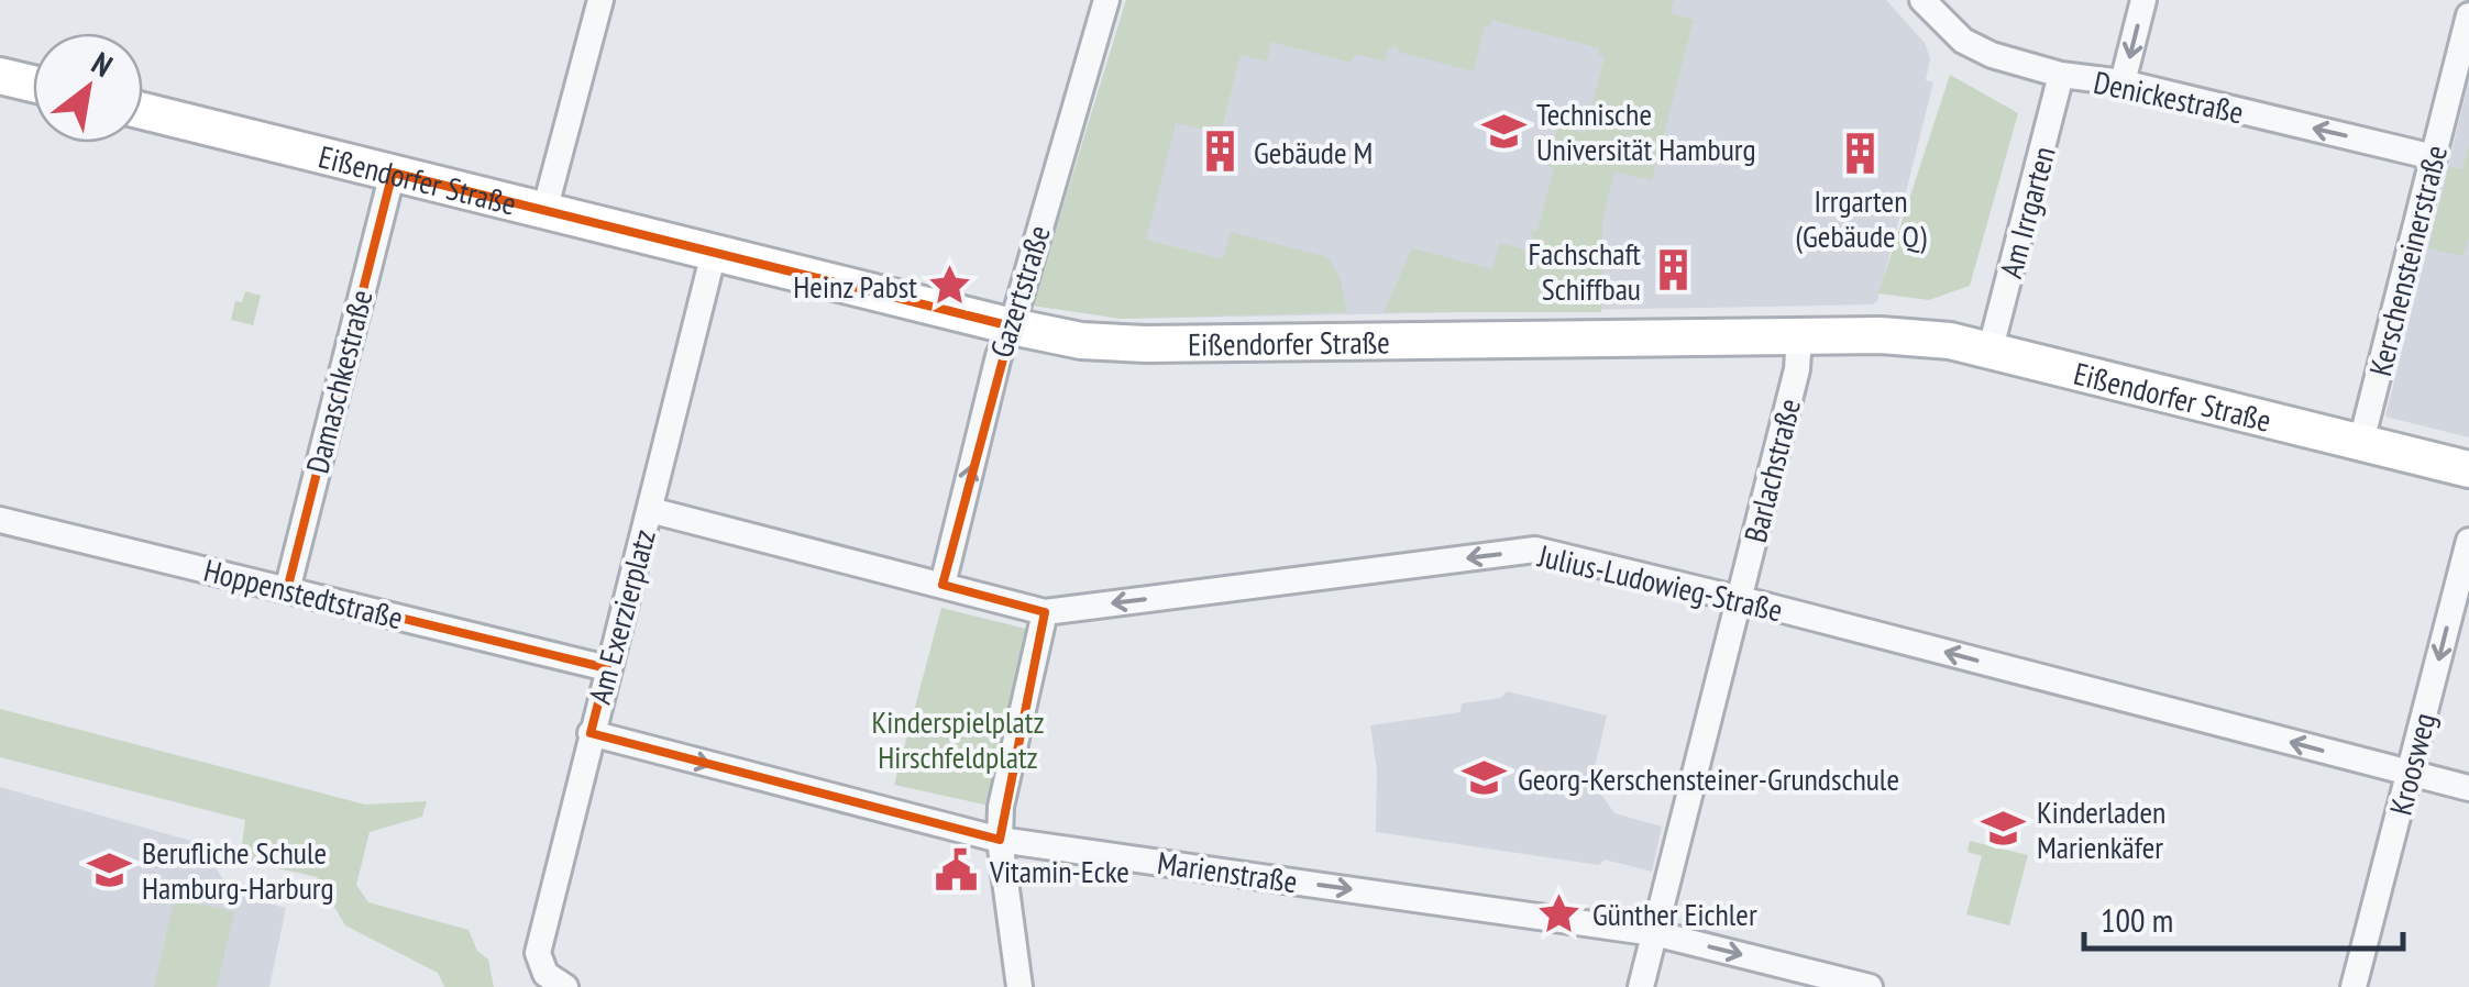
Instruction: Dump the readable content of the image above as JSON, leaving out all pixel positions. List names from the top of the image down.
{
  "streets": {
    "main road": ["Eißendorfer Straße"],
    "street": [
      "Denickestraße",
      "Am Irrgarten",
      "Kerschensteinerstraße",
      "Gazertstraße",
      "Damaschkestraße",
      "Barlachstraße",
      "Julius-Ludowieg-Straße",
      "Hoppenstedtstraße",
      "Am Exerzierplatz",
      "Kroosweg",
      "Marienstraße"
    ]
  },
  "crossings": [
    ["Denickestraße", "Am Irrgarten"],
    ["Denickestraße", "Kerschensteinerstraße"],
    ["Eißendorfer Straße", "Am Irrgarten"],
    ["Eißendorfer Straße", "Kerschensteinerstraße"],
    ["Eißendorfer Straße", "Gazertstraße"],
    ["Eißendorfer Straße", "Damaschkestraße"],
    ["Eißendorfer Straße", "Barlachstraße"],
    ["Eißendorfer Straße", "Am Exerzierplatz"],
    ["Gazertstraße", "Julius-Ludowieg-Straße"],
    ["Damaschkestraße", "Hoppenstedtstraße"],
    ["Barlachstraße", "Julius-Ludowieg-Straße"],
    ["Barlachstraße", "Marienstraße"],
    ["Julius-Ludowieg-Straße", "Am Exerzierplatz"],
    ["Julius-Ludowieg-Straße", "Kroosweg"],
    ["Hoppenstedtstraße", "Am Exerzierplatz"],
    ["Am Exerzierplatz", "Marienstraße"]
  ],
  "one_way": [
    "Denickestraße",
    "Gazertstraße",
    "Julius-Ludowieg-Straße",
    "Kroosweg",
    "Marienstraße"
  ],
  "parks": ["Kinderspielplatz Hirschfeldplatz"],
  "places": {
    "school or university": [
      "Technische Universität Hamburg",
      "Georg-Kerschensteiner-Grundschule",
      "Kinderladen Marienkäfer",
      "Berufliche Schule Hamburg-Harburg"
    ],
    "building": ["Gebäude M", "Irrgarten (Gebäude Q)", "Fachschaft Schiffbau"],
    "place": ["Heinz Pabst", "Günther Eichler"],
    "public building": ["Vitamin-Ecke"]
  },
  "scale_bar": "100 m",
  "north": "top right"
}
